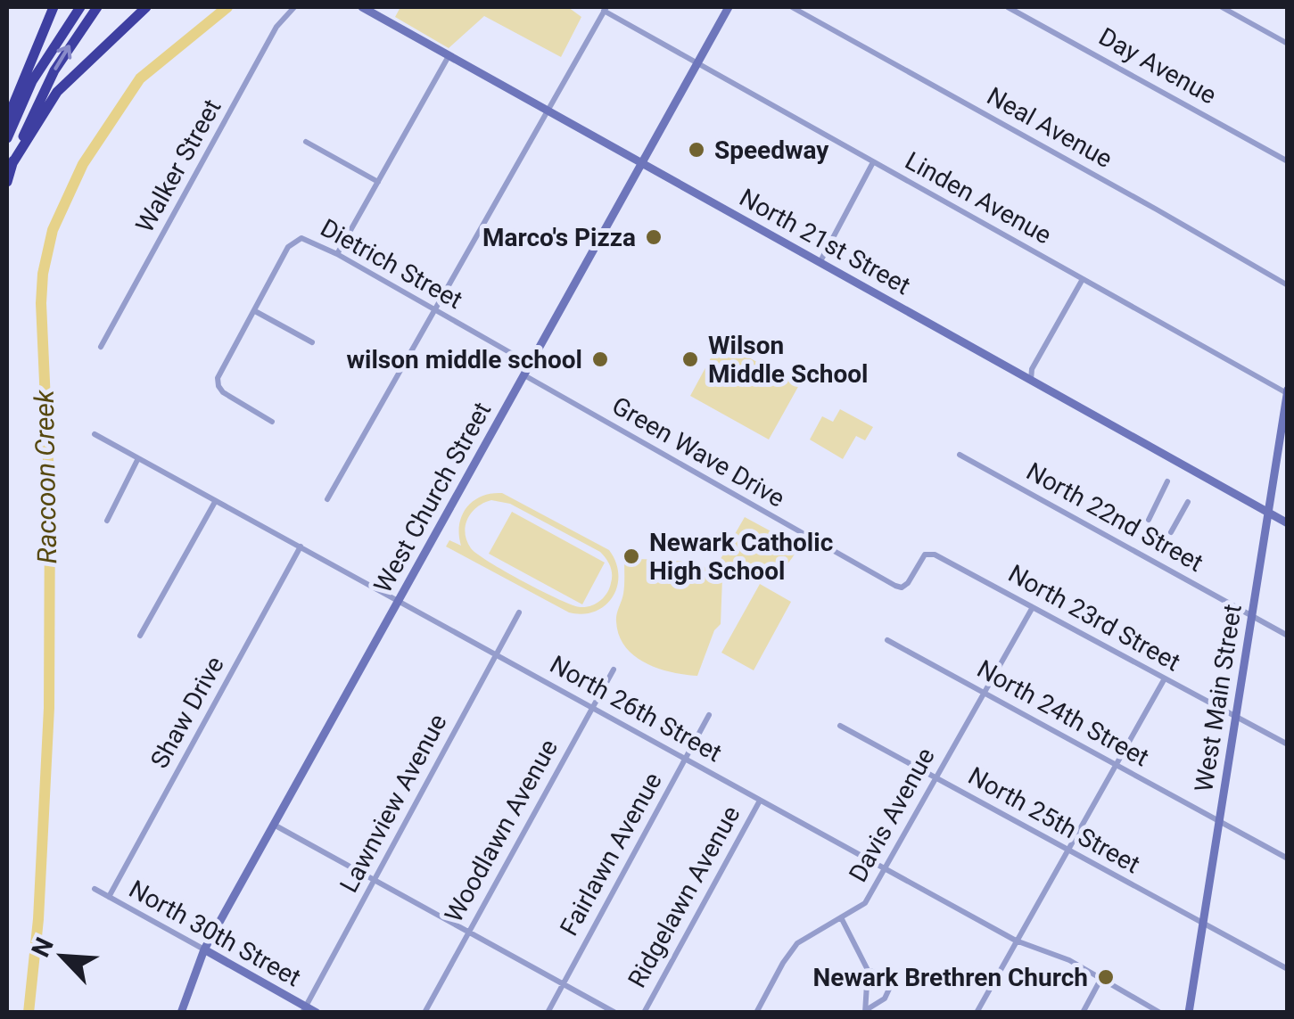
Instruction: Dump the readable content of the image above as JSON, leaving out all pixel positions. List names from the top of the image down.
{
  "streets": {
    "main road": [
      "North 21st Street",
      "West Church Street",
      "West Main Street",
      "North 30th Street"
    ],
    "street": [
      "Day Avenue",
      "Neal Avenue",
      "Walker Street",
      "Linden Avenue",
      "Dietrich Street",
      "Green Wave Drive",
      "North 22nd Street",
      "North 23rd Street",
      "North 26th Street",
      "Shaw Drive",
      "North 24th Street",
      "Lawnview Avenue",
      "Davis Avenue",
      "North 25th Street",
      "Woodlawn Avenue",
      "Fairlawn Avenue",
      "Ridgelawn Avenue"
    ]
  },
  "crossings": [
    ["Linden Avenue", "West Church Street"],
    ["Linden Avenue", "West Main Street"],
    ["North 21st Street", "West Church Street"],
    ["North 21st Street", "West Main Street"],
    ["Dietrich Street", "West Church Street"],
    ["Green Wave Drive", "West Church Street"],
    ["Green Wave Drive", "North 23rd Street"],
    ["West Church Street", "North 26th Street"],
    ["West Church Street", "North 30th Street"],
    ["North 22nd Street", "West Main Street"],
    ["North 23rd Street", "West Main Street"],
    ["North 23rd Street", "Davis Avenue"],
    ["West Main Street", "North 24th Street"],
    ["West Main Street", "North 25th Street"],
    ["North 26th Street", "Shaw Drive"],
    ["North 26th Street", "Lawnview Avenue"],
    ["North 26th Street", "Davis Avenue"],
    ["North 26th Street", "Woodlawn Avenue"],
    ["North 26th Street", "Fairlawn Avenue"],
    ["North 26th Street", "Ridgelawn Avenue"],
    ["Shaw Drive", "North 30th Street"],
    ["North 24th Street", "Davis Avenue"],
    ["Lawnview Avenue", "North 30th Street"],
    ["Davis Avenue", "North 25th Street"]
  ],
  "water": ["Raccoon Creek"],
  "places": [
    "Speedway",
    "Marco's Pizza",
    "wilson middle school",
    "Wilson Middle School",
    "Newark Catholic High School",
    "Newark Brethren Church"
  ],
  "north": "top left"
}
